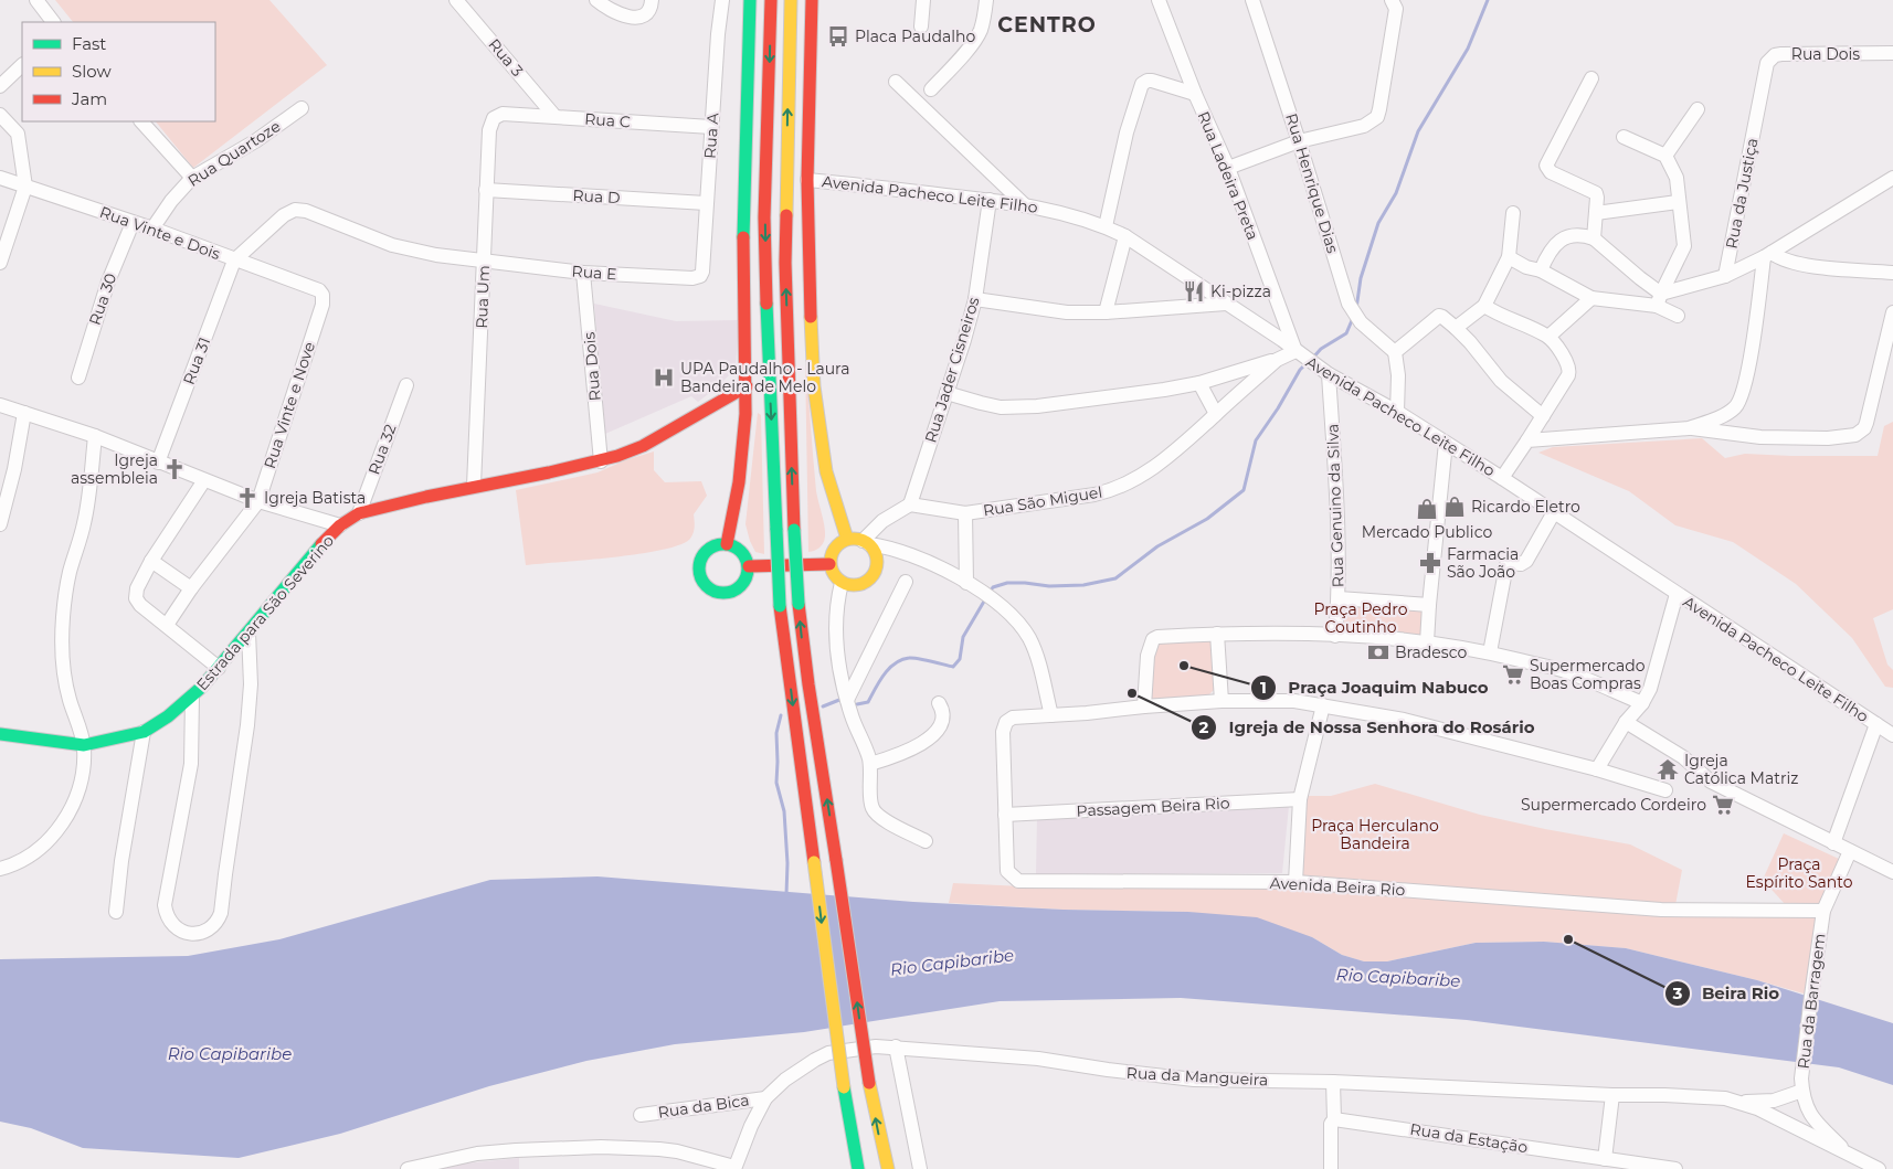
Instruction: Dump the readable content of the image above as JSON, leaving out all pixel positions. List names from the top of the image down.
{
  "streets": {
    "main road": ["Estrada para São Severino"],
    "street": [
      "Rua Dois",
      "Rua 3",
      "Rua C",
      "Rua A",
      "Rua Quartoze",
      "Rua Ladeira Preta",
      "Rua Henrique Dias",
      "Rua da Justiça",
      "Avenida Pacheco Leite Filho",
      "Rua D",
      "Rua Vinte e Dois",
      "Rua E",
      "Rua Um",
      "Rua 30",
      "Rua 31",
      "Rua Jader Cisneiros",
      "Rua Vinte e Nove",
      "Rua 32",
      "Rua São Miguel",
      "Rua Genuino da Silva",
      "Passagem Beira Rio",
      "Avenida Beira Rio",
      "Rua da Barragem",
      "Rua da Mangueira",
      "Rua da Bica",
      "Rua da Estação"
    ]
  },
  "crossings": [
    ["Rua Dois", "Rua da Justiça"],
    ["Rua Dois", "Rua E"],
    ["Rua Dois", "Estrada para São Severino"],
    ["Rua 3", "Rua C"],
    ["Rua C", "Rua A"],
    ["Rua C", "Rua Um"],
    ["Rua A", "Rua D"],
    ["Rua A", "Rua E"],
    ["Rua Quartoze", "Rua Vinte e Dois"],
    ["Rua Ladeira Preta", "Avenida Pacheco Leite Filho"],
    ["Rua Ladeira Preta", "Rua São Miguel"],
    ["Avenida Pacheco Leite Filho", "Rua Jader Cisneiros"],
    ["Avenida Pacheco Leite Filho", "Rua São Miguel"],
    ["Avenida Pacheco Leite Filho", "Rua Genuino da Silva"],
    ["Rua D", "Rua Um"],
    ["Rua Vinte e Dois", "Rua E"],
    ["Rua Vinte e Dois", "Rua 30"],
    ["Rua Vinte e Dois", "Rua 31"],
    ["Rua Vinte e Dois", "Rua Vinte e Nove"],
    ["Rua E", "Rua Um"],
    ["Rua E", "Rua 31"],
    ["Rua Um", "Estrada para São Severino"],
    ["Rua Jader Cisneiros", "Rua São Miguel"],
    ["Rua 32", "Estrada para São Severino"],
    ["Passagem Beira Rio", "Avenida Beira Rio"],
    ["Avenida Beira Rio", "Rua da Barragem"],
    ["Rua da Barragem", "Rua da Mangueira"],
    ["Rua da Mangueira", "Rua da Bica"]
  ],
  "districts": ["CENTRO"],
  "water": ["Rio Capibaribe"],
  "parks": ["Praça Pedro Coutinho", "Praça Herculano Bandeira", "Praça Espírito Santo"],
  "places": {
    "bus stop": ["Placa Paudalho"],
    "restaurant": ["Ki-pizza"],
    "hospital": ["UPA Paudalho - Laura Bandeira de Melo"],
    "church": ["Igreja assembleia", "Igreja Batista"],
    "shop": ["Ricardo Eletro", "Mercado Publico"],
    "pharmacy": ["Farmacia São João"],
    "bank": ["Bradesco"],
    "other": ["Praça Joaquim Nabuco", "Igreja de Nossa Senhora do Rosário", "Beira Rio"],
    "supermarket": ["Supermercado Boas Compras", "Supermercado Cordeiro"],
    "temple": ["Igreja Católica Matriz"]
  },
  "legend": ["Fast", "Slow", "Jam"]
}
